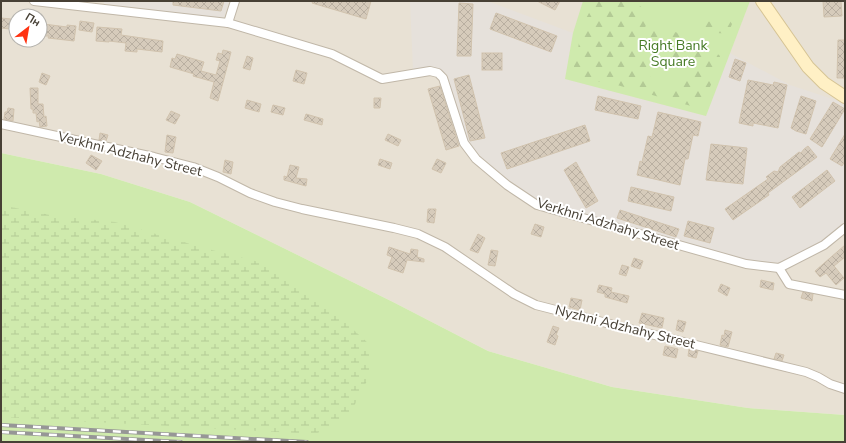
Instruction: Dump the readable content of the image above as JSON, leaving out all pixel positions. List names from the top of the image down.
{
  "streets": {
    "street": ["Verkhni Adzhahy Street", "Nyzhni Adzhahy Street"]
  },
  "crossings": [
    ["Verkhni Adzhahy Street", "Nyzhni Adzhahy Street"]
  ],
  "parks": ["Right Bank Square"],
  "north": "top right"
}
